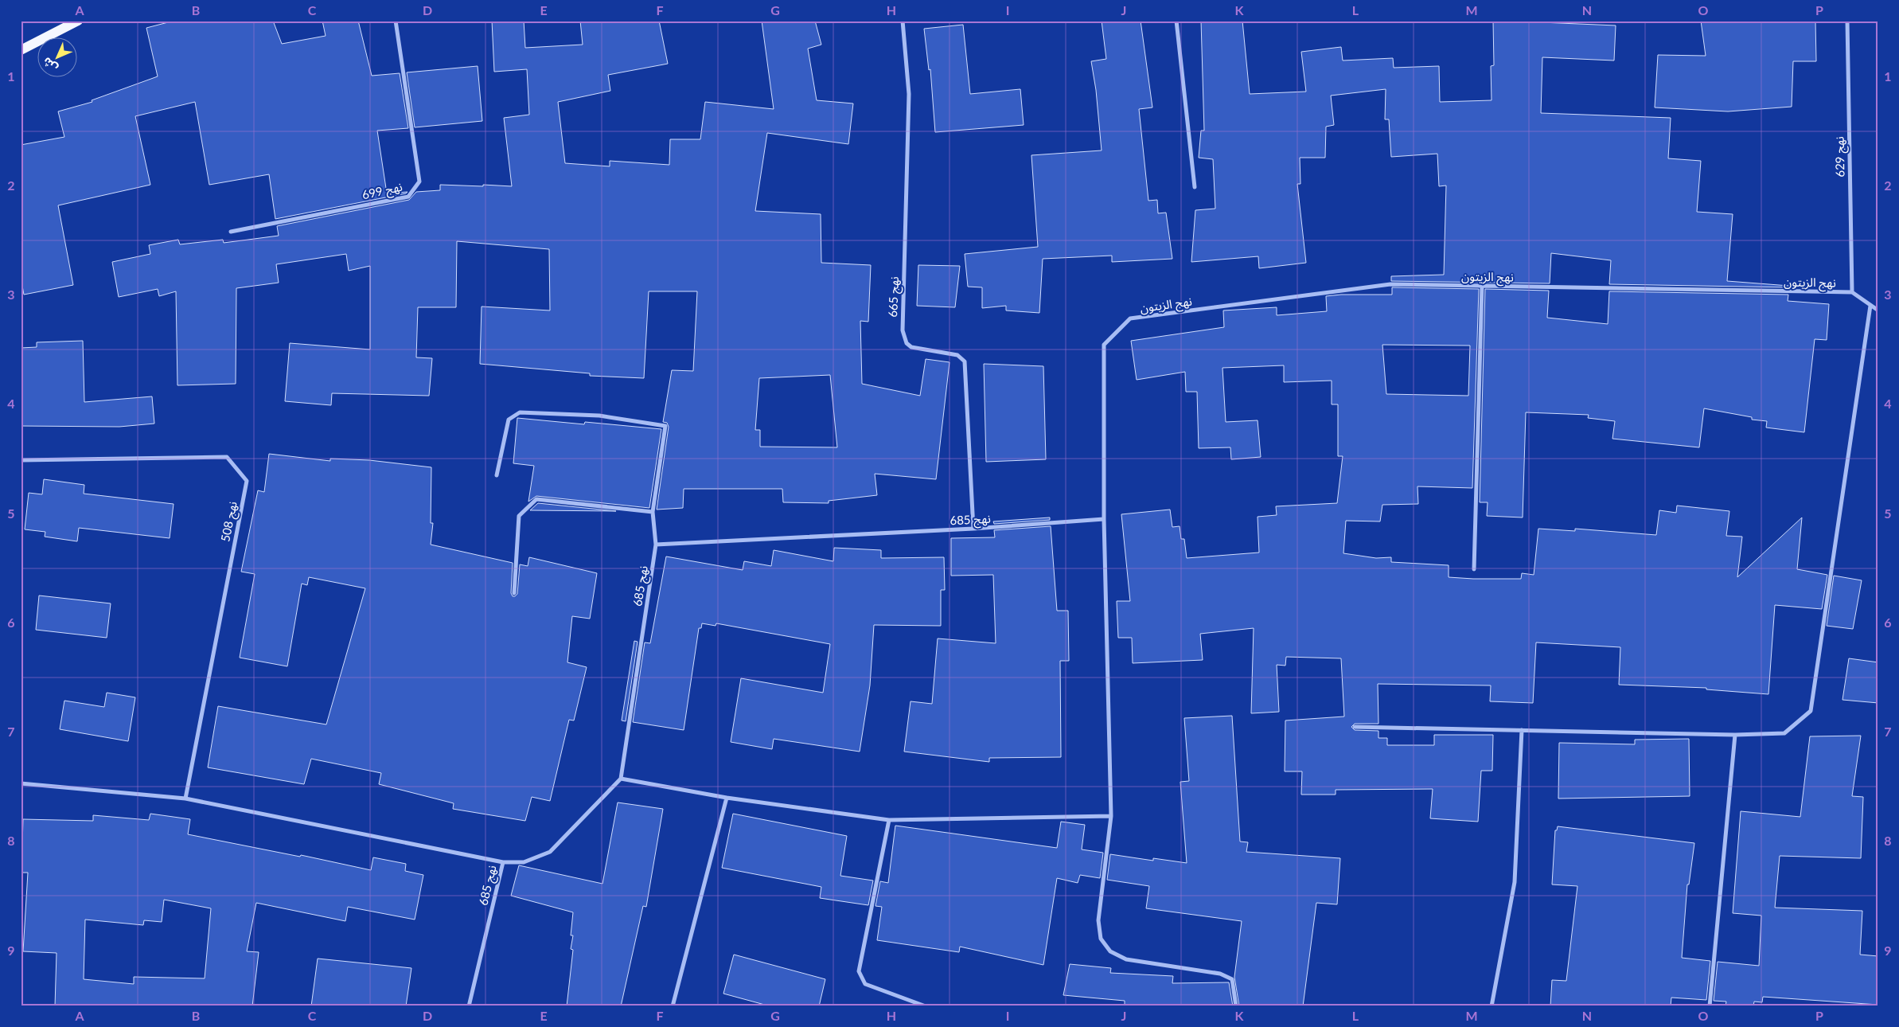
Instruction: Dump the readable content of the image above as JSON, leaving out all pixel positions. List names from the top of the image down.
{
  "streets": {
    "street": [
      "نهج 629",
      "نهج 699",
      "نهج الزيتون",
      "نهج 665",
      "نهج 685",
      "نهج 508"
    ]
  },
  "crossings": [
    ["نهج 629", "نهج الزيتون"],
    ["نهج الزيتون", "نهج 685"],
    ["نهج 665", "نهج 685"]
  ],
  "north": "bottom left",
  "grid": {
    "columns": [
      "A",
      "B",
      "C",
      "D",
      "E",
      "F",
      "G",
      "H",
      "I",
      "J",
      "K",
      "L",
      "M",
      "N",
      "O",
      "P"
    ],
    "rows": [
      "1",
      "2",
      "3",
      "4",
      "5",
      "6",
      "7",
      "8",
      "9"
    ]
  }
}
